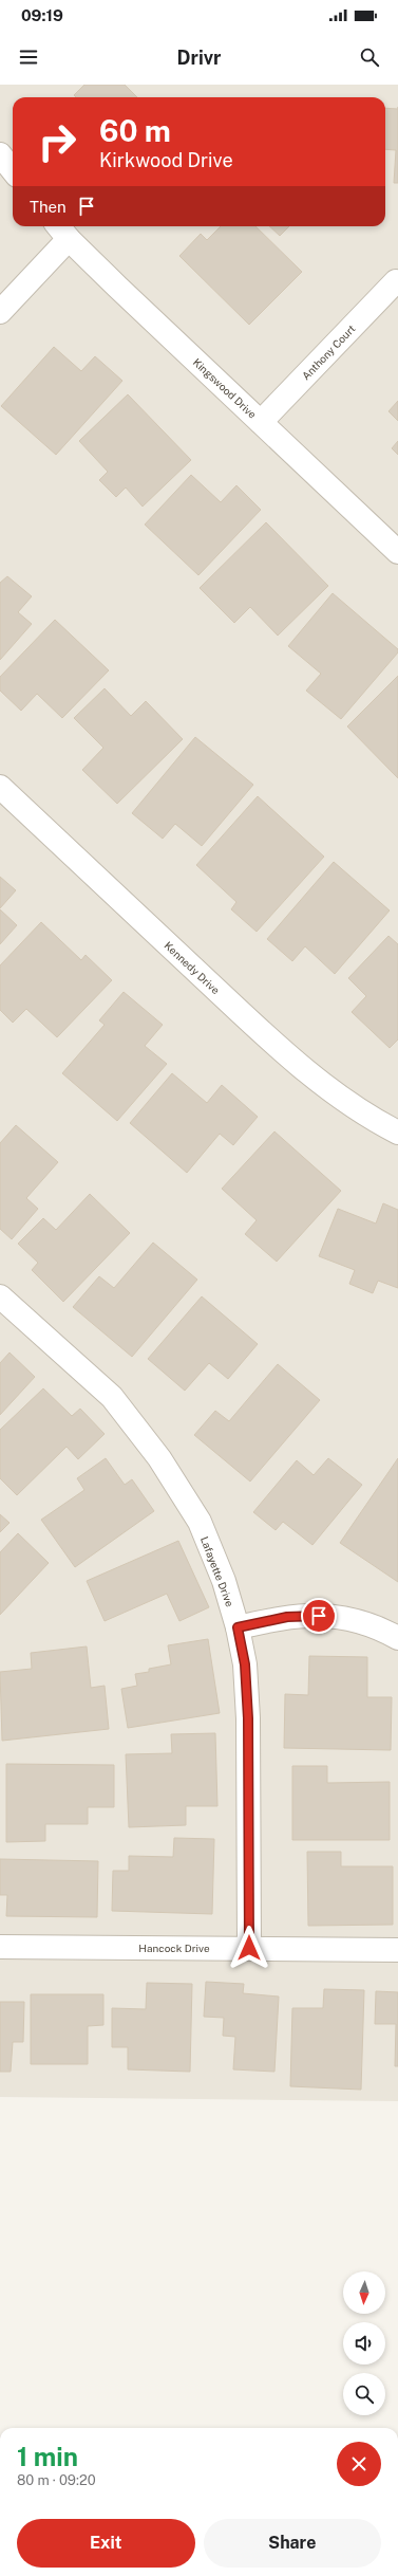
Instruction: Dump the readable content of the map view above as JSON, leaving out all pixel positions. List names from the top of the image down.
{
  "streets": {
    "street": [
      "Anthony Court",
      "Kingswood Drive",
      "Kennedy Drive",
      "Lafayette Drive",
      "Hancock Drive"
    ]
  },
  "crossings": [
    ["Anthony Court", "Kingswood Drive"],
    ["Lafayette Drive", "Hancock Drive"]
  ],
  "north": "bottom",
  "page": {
    "status": "09:19",
    "header": "Drivr",
    "turn": ["60 m", "Kirkwood Drive"],
    "then": "Then",
    "heading": ["1 min", "80 m · 09:20"],
    "buttons": ["Exit", "Share"]
  }
}
